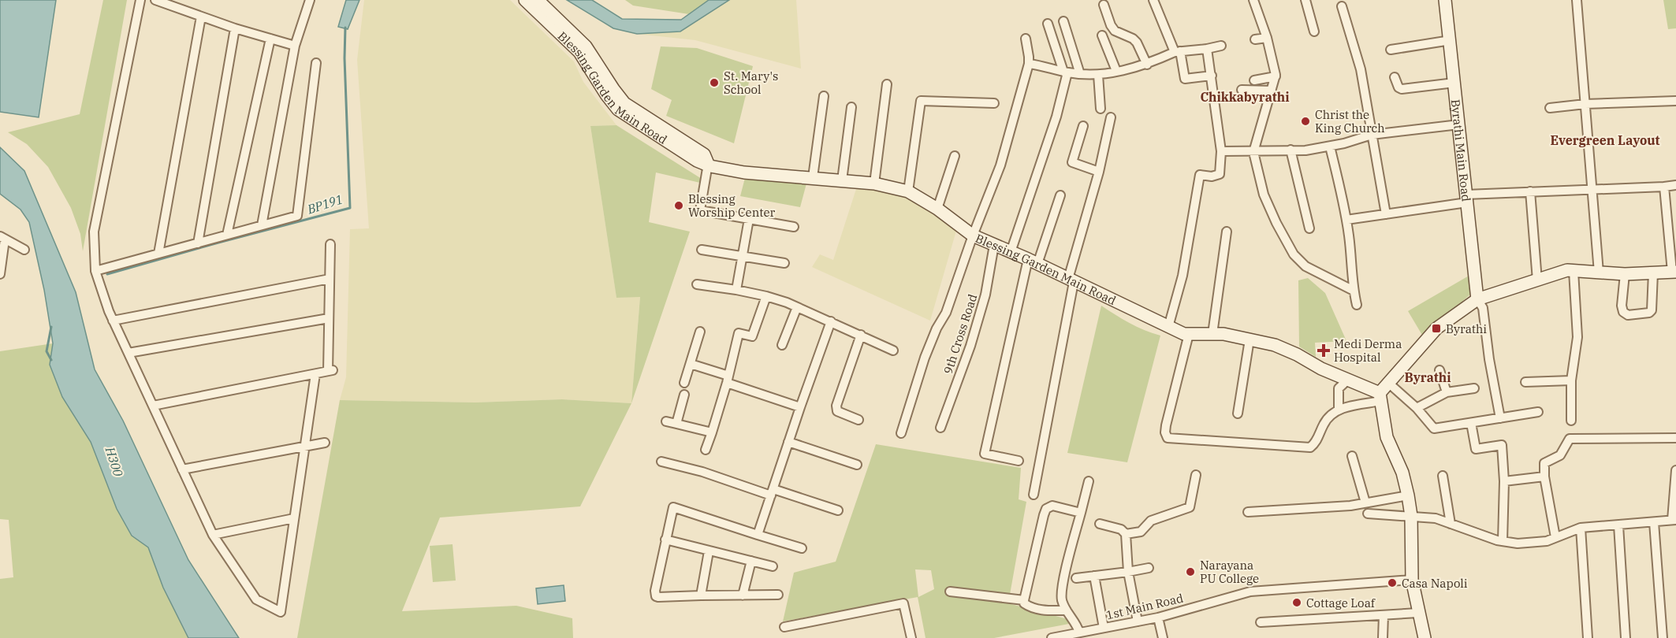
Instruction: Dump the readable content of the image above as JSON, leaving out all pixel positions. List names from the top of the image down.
{
  "streets": {
    "main road": ["Blessing Garden Main Road", "Byrathi Main Road"],
    "street": ["9th Cross Road", "1st Main Road"]
  },
  "crossings": [
    ["Blessing Garden Main Road", "9th Cross Road"]
  ],
  "districts": ["Chikkabyrathi", "Evergreen Layout", "Byrathi"],
  "water": ["BP191", "H300"],
  "places": {
    "other": [
      "St. Mary's School",
      "Christ the King Church",
      "Blessing Worship Center",
      "Narayana PU College",
      "Casa Napoli",
      "Cottage Loaf"
    ],
    "transit": ["Byrathi"],
    "health": ["Medi Derma Hospital"]
  }
}
